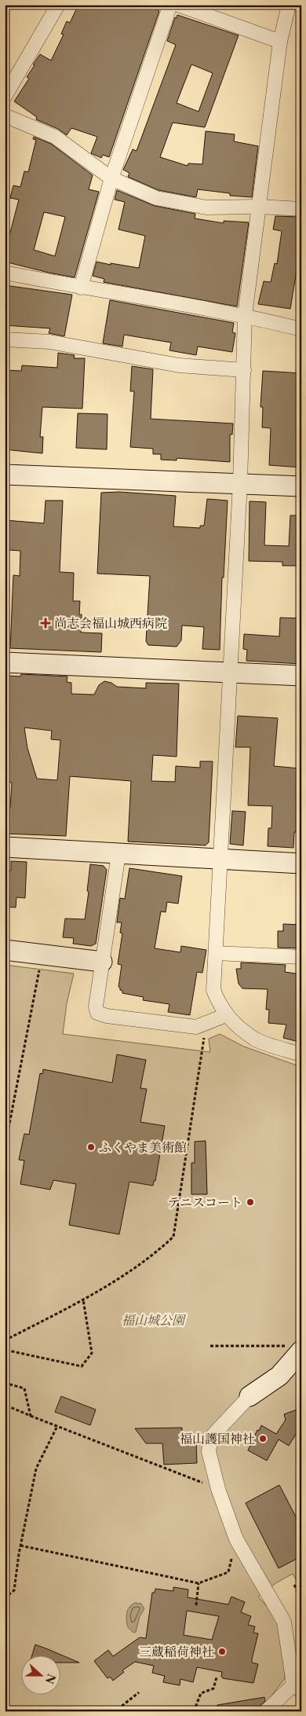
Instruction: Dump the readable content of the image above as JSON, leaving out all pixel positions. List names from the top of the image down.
{
  "parks": ["福山城公園"],
  "places": {
    "health": ["尚志会福山城西病院"],
    "other": [
      "ふくやま美術館",
      "テニスコート",
      "福山護国神社",
      "三蔵稲荷神社"
    ]
  },
  "north": "right"
}
